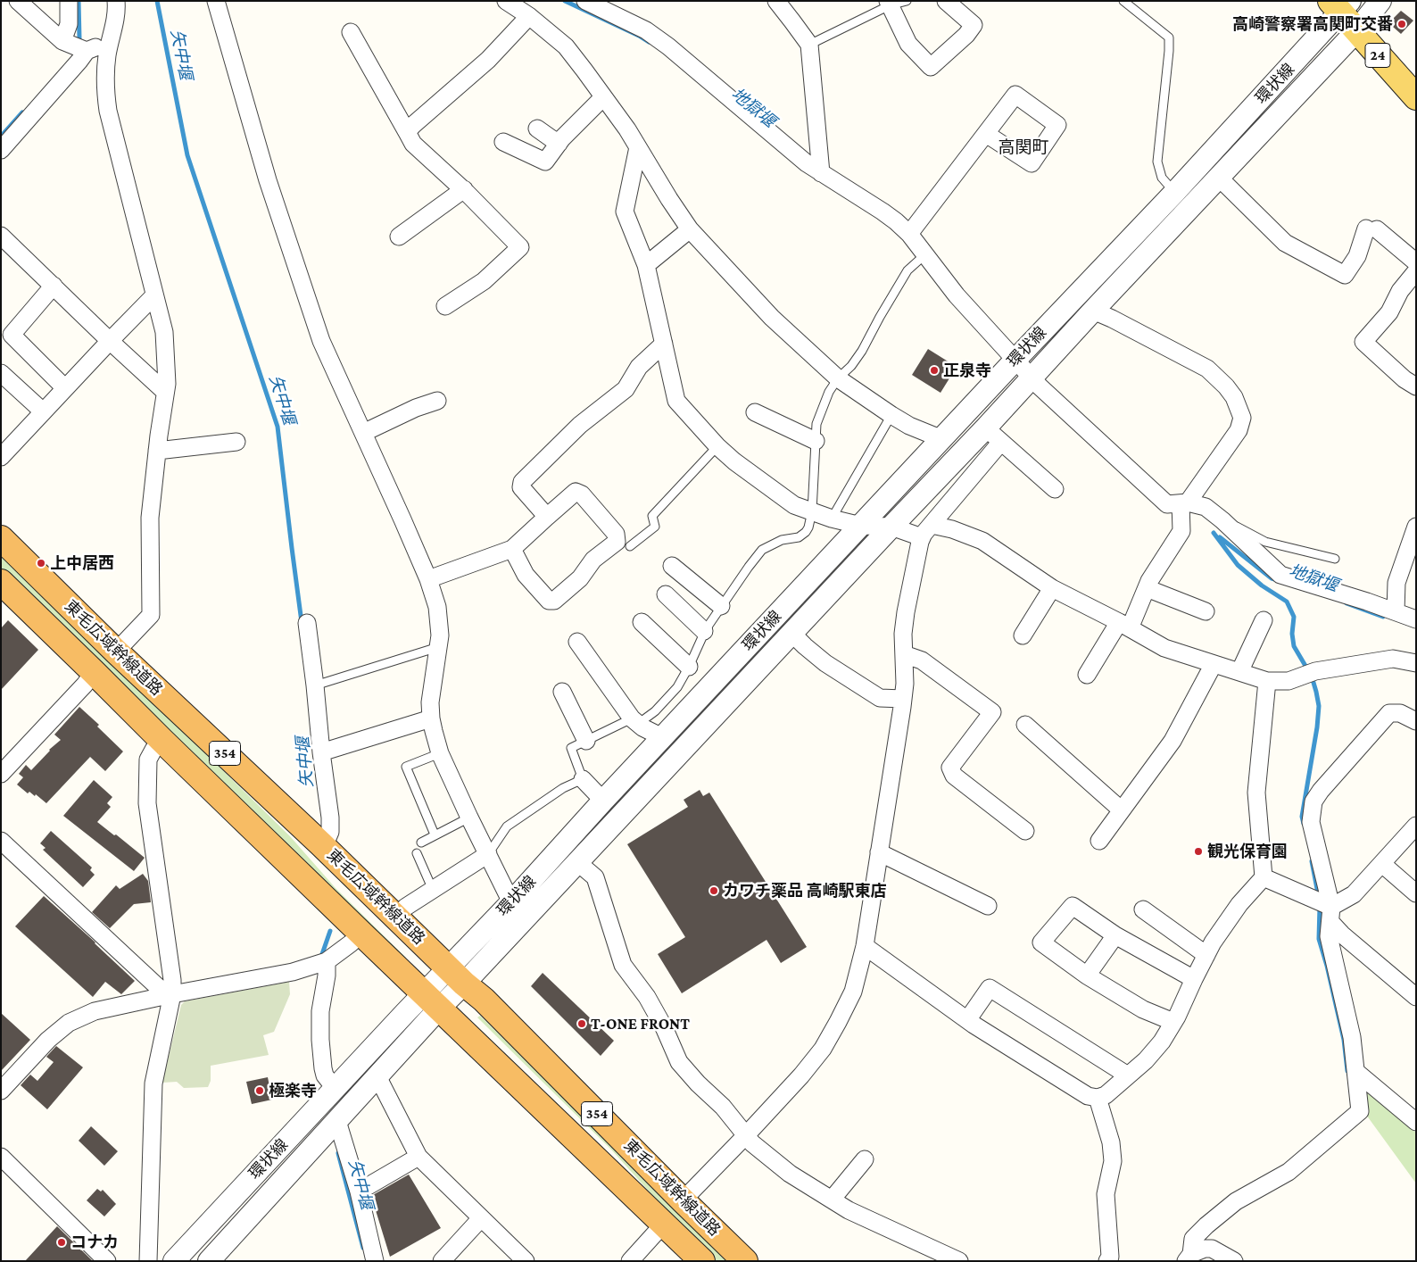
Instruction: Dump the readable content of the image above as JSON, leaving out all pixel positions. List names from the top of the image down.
{
  "streets": {
    "highway": ["東毛広域幹線道路", "354"],
    "main road": ["24"],
    "street": ["環状線"]
  },
  "crossings": [
    ["24", "環状線"],
    ["環状線", "東毛広域幹線道路"]
  ],
  "districts": ["高関町"],
  "water": ["矢中堰", "地獄堰"],
  "places": [
    "高崎警察署高関町交番",
    "正泉寺",
    "上中居西",
    "観光保育園",
    "カワチ薬品 高崎駅東店",
    "T-ONE FRONT",
    "極楽寺",
    "コナカ"
  ]
}
